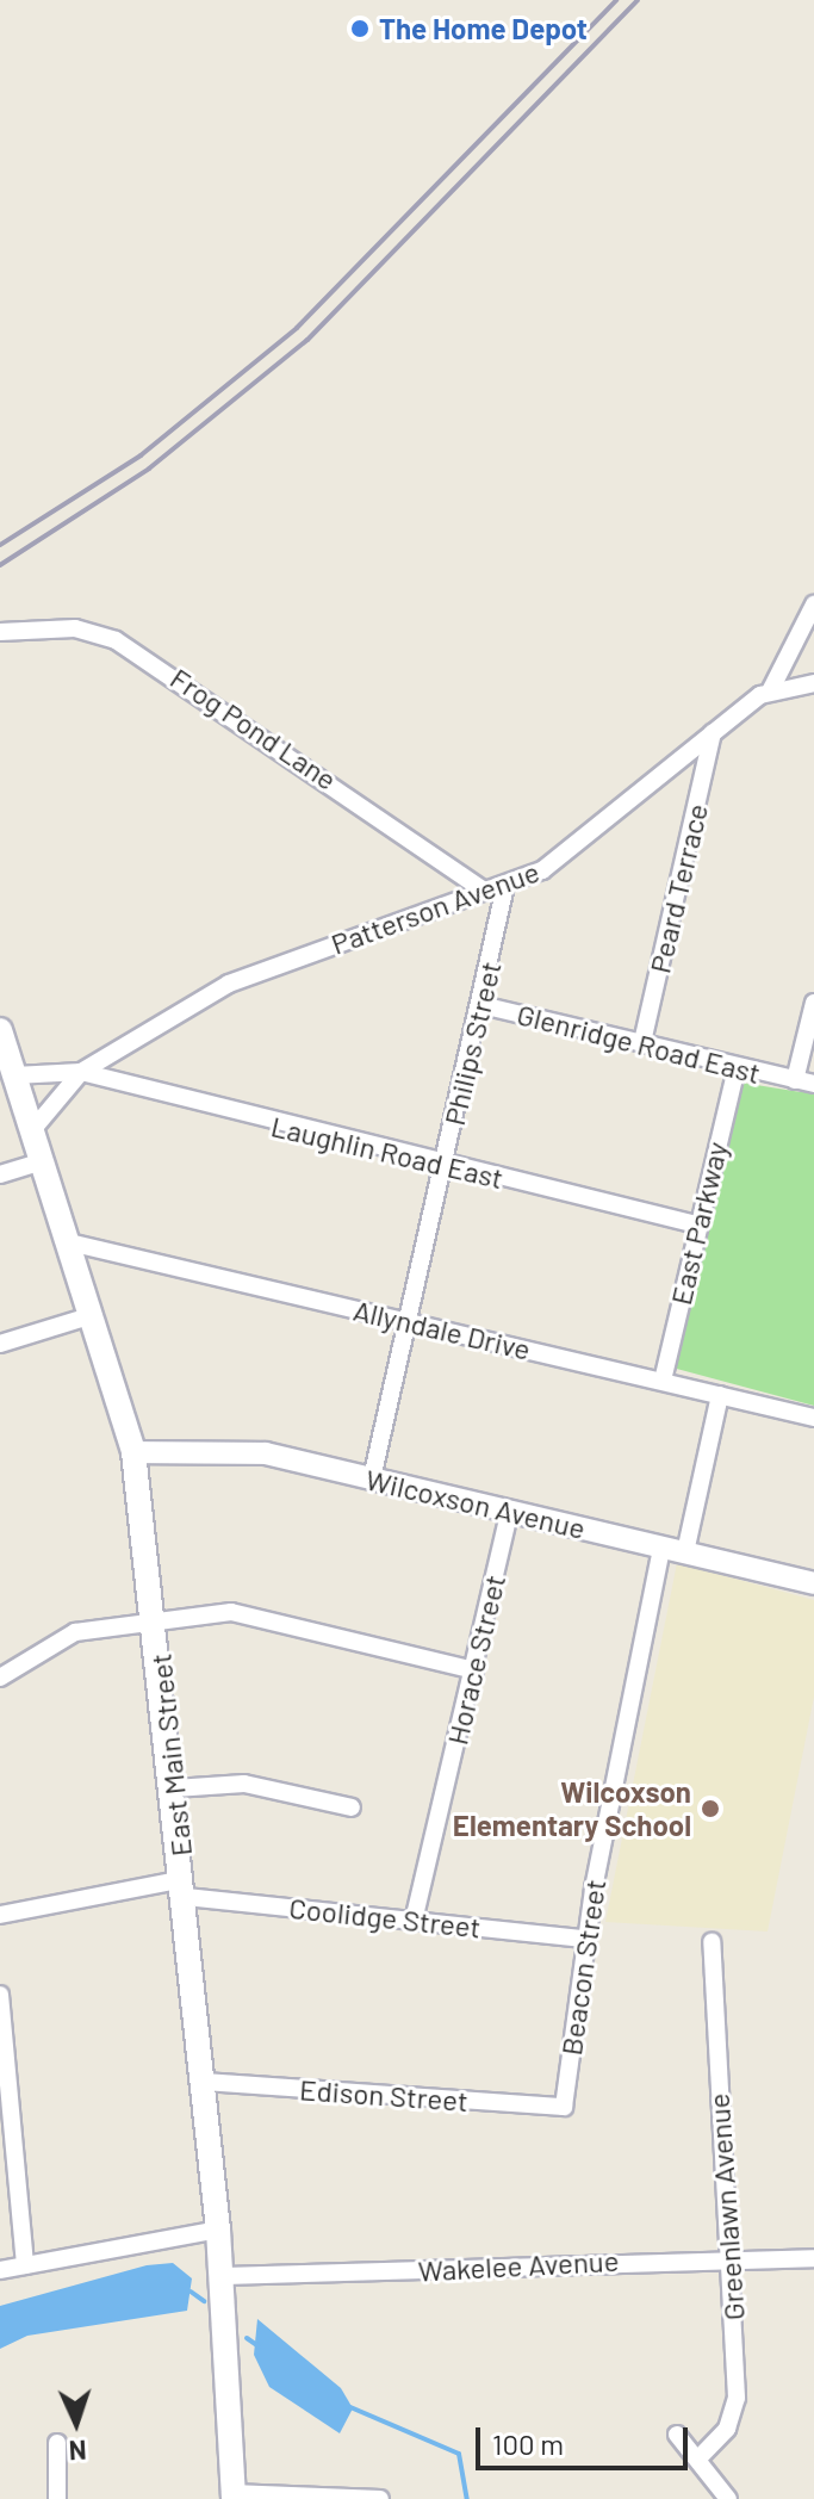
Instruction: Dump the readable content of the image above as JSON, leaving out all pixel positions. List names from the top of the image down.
{
  "streets": {
    "main road": ["East Main Street"],
    "street": [
      "Frog Pond Lane",
      "Peard Terrace",
      "Patterson Avenue",
      "Philips Street",
      "Glenridge Road East",
      "Laughlin Road East",
      "East Parkway",
      "Allyndale Drive",
      "Wilcoxson Avenue",
      "Horace Street",
      "Coolidge Street",
      "Beacon Street",
      "Edison Street",
      "Greenlawn Avenue",
      "Wakelee Avenue"
    ]
  },
  "crossings": [
    ["Frog Pond Lane", "Patterson Avenue"],
    ["Peard Terrace", "Patterson Avenue"],
    ["Peard Terrace", "Glenridge Road East"],
    ["Patterson Avenue", "Philips Street"],
    ["Patterson Avenue", "Laughlin Road East"],
    ["Patterson Avenue", "East Main Street"],
    ["Philips Street", "Glenridge Road East"],
    ["Philips Street", "Laughlin Road East"],
    ["Philips Street", "Allyndale Drive"],
    ["Philips Street", "Wilcoxson Avenue"],
    ["Glenridge Road East", "East Parkway"],
    ["Laughlin Road East", "East Parkway"],
    ["East Parkway", "Allyndale Drive"],
    ["Allyndale Drive", "East Main Street"],
    ["Wilcoxson Avenue", "Horace Street"],
    ["Wilcoxson Avenue", "East Main Street"],
    ["Wilcoxson Avenue", "Beacon Street"],
    ["Horace Street", "Coolidge Street"],
    ["East Main Street", "Coolidge Street"],
    ["East Main Street", "Edison Street"],
    ["East Main Street", "Wakelee Avenue"],
    ["Coolidge Street", "Beacon Street"],
    ["Beacon Street", "Edison Street"],
    ["Greenlawn Avenue", "Wakelee Avenue"]
  ],
  "places": ["The Home Depot", "Wilcoxson Elementary School"],
  "scale_bar": "100 m",
  "north": "bottom"
}
